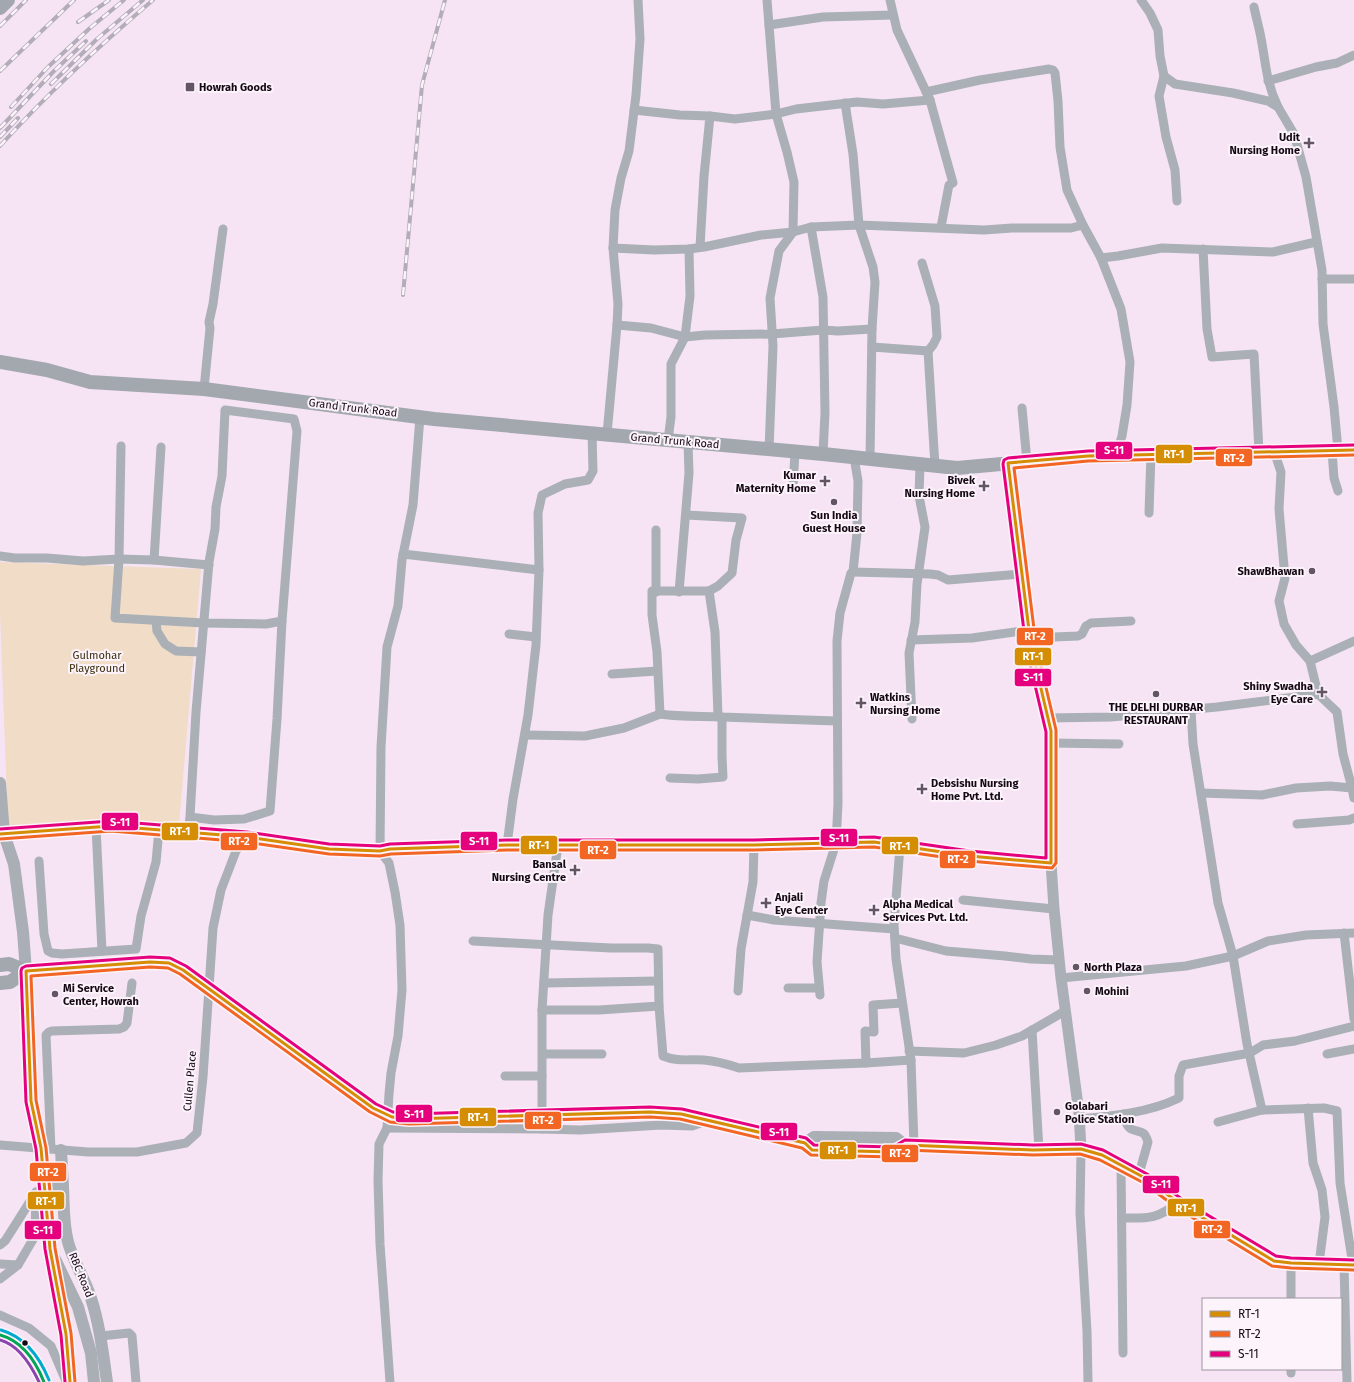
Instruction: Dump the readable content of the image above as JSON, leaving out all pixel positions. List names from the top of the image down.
{
  "streets": {
    "main road": ["Grand Trunk Road", "RBC Road"],
    "street": ["Cullen Place"]
  },
  "crossings": [
    ["Cullen Place", "RBC Road"]
  ],
  "parks": ["Gulmohar Playground"],
  "places": {
    "transit": ["Howrah Goods"],
    "health": [
      "Udit Nursing Home",
      "Kumar Maternity Home",
      "Bivek Nursing Home",
      "Shiny Swadha Eye Care",
      "Watkins Nursing Home",
      "Debsishu Nursing Home Pvt. Ltd.",
      "Bansal Nursing Centre",
      "Anjali Eye Center",
      "Alpha Medical Services Pvt. Ltd."
    ],
    "other": [
      "Sun India Guest House",
      "ShawBhawan",
      "THE DELHI DURBAR RESTAURANT",
      "North Plaza",
      "Mohini",
      "Mi Service Center, Howrah",
      "Golabari Police Station"
    ]
  },
  "lines": ["transit line S-11", "transit line RT-1", "transit line RT-2"],
  "legend": ["RT-1", "RT-2", "S-11"]
}
